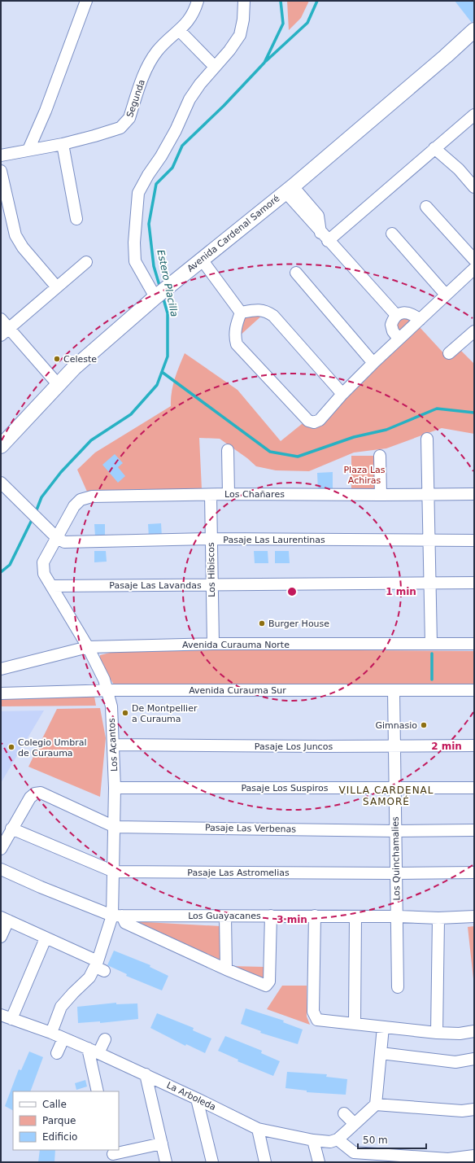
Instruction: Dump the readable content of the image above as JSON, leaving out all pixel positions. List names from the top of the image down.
{
  "streets": {
    "main road": ["Avenida Cardenal Samoré"],
    "street": [
      "Segunda",
      "Los Chañares",
      "Pasaje Las Laurentinas",
      "Los Hibiscos",
      "Pasaje Las Lavandas",
      "Avenida Curauma Norte",
      "Avenida Curauma Sur",
      "Los Acantos",
      "Pasaje Los Juncos",
      "Pasaje Los Suspiros",
      "Pasaje Las Verbenas",
      "Los Quinchamalies",
      "Pasaje Las Astromelias",
      "Los Guayacanes",
      "La Arboleda"
    ]
  },
  "crossings": [
    ["Los Chañares", "Pasaje Las Laurentinas"],
    ["Los Chañares", "Los Hibiscos"],
    ["Los Chañares", "Los Acantos"],
    ["Pasaje Las Laurentinas", "Los Hibiscos"],
    ["Pasaje Las Laurentinas", "Los Acantos"],
    ["Los Hibiscos", "Pasaje Las Lavandas"],
    ["Los Hibiscos", "Avenida Curauma Norte"],
    ["Pasaje Las Lavandas", "Los Acantos"],
    ["Avenida Curauma Norte", "Los Acantos"],
    ["Avenida Curauma Sur", "Los Acantos"],
    ["Avenida Curauma Sur", "Los Quinchamalies"],
    ["Los Acantos", "Pasaje Los Juncos"],
    ["Los Acantos", "Pasaje Los Suspiros"],
    ["Los Acantos", "Pasaje Las Verbenas"],
    ["Los Acantos", "Pasaje Las Astromelias"],
    ["Los Acantos", "Los Guayacanes"],
    ["Los Acantos", "La Arboleda"],
    ["Pasaje Los Juncos", "Los Quinchamalies"],
    ["Pasaje Los Suspiros", "Los Quinchamalies"],
    ["Pasaje Las Verbenas", "Los Quinchamalies"],
    ["Pasaje Las Verbenas", "Pasaje Las Astromelias"],
    ["Los Quinchamalies", "Pasaje Las Astromelias"],
    ["Los Quinchamalies", "Los Guayacanes"]
  ],
  "districts": ["VILLA CARDENAL SAMORÉ"],
  "water": ["Estero Placilla"],
  "parks": ["Plaza Las Achiras"],
  "places": [
    "Celeste",
    "Burger House",
    "De Montpellier a Curauma",
    "Gimnasio",
    "Colegio Umbral de Curauma"
  ],
  "legend": ["Calle", "Parque", "Edificio"],
  "scale_bar": "50 m",
  "rings": ["1 min", "2 min", "3 min"]
}
